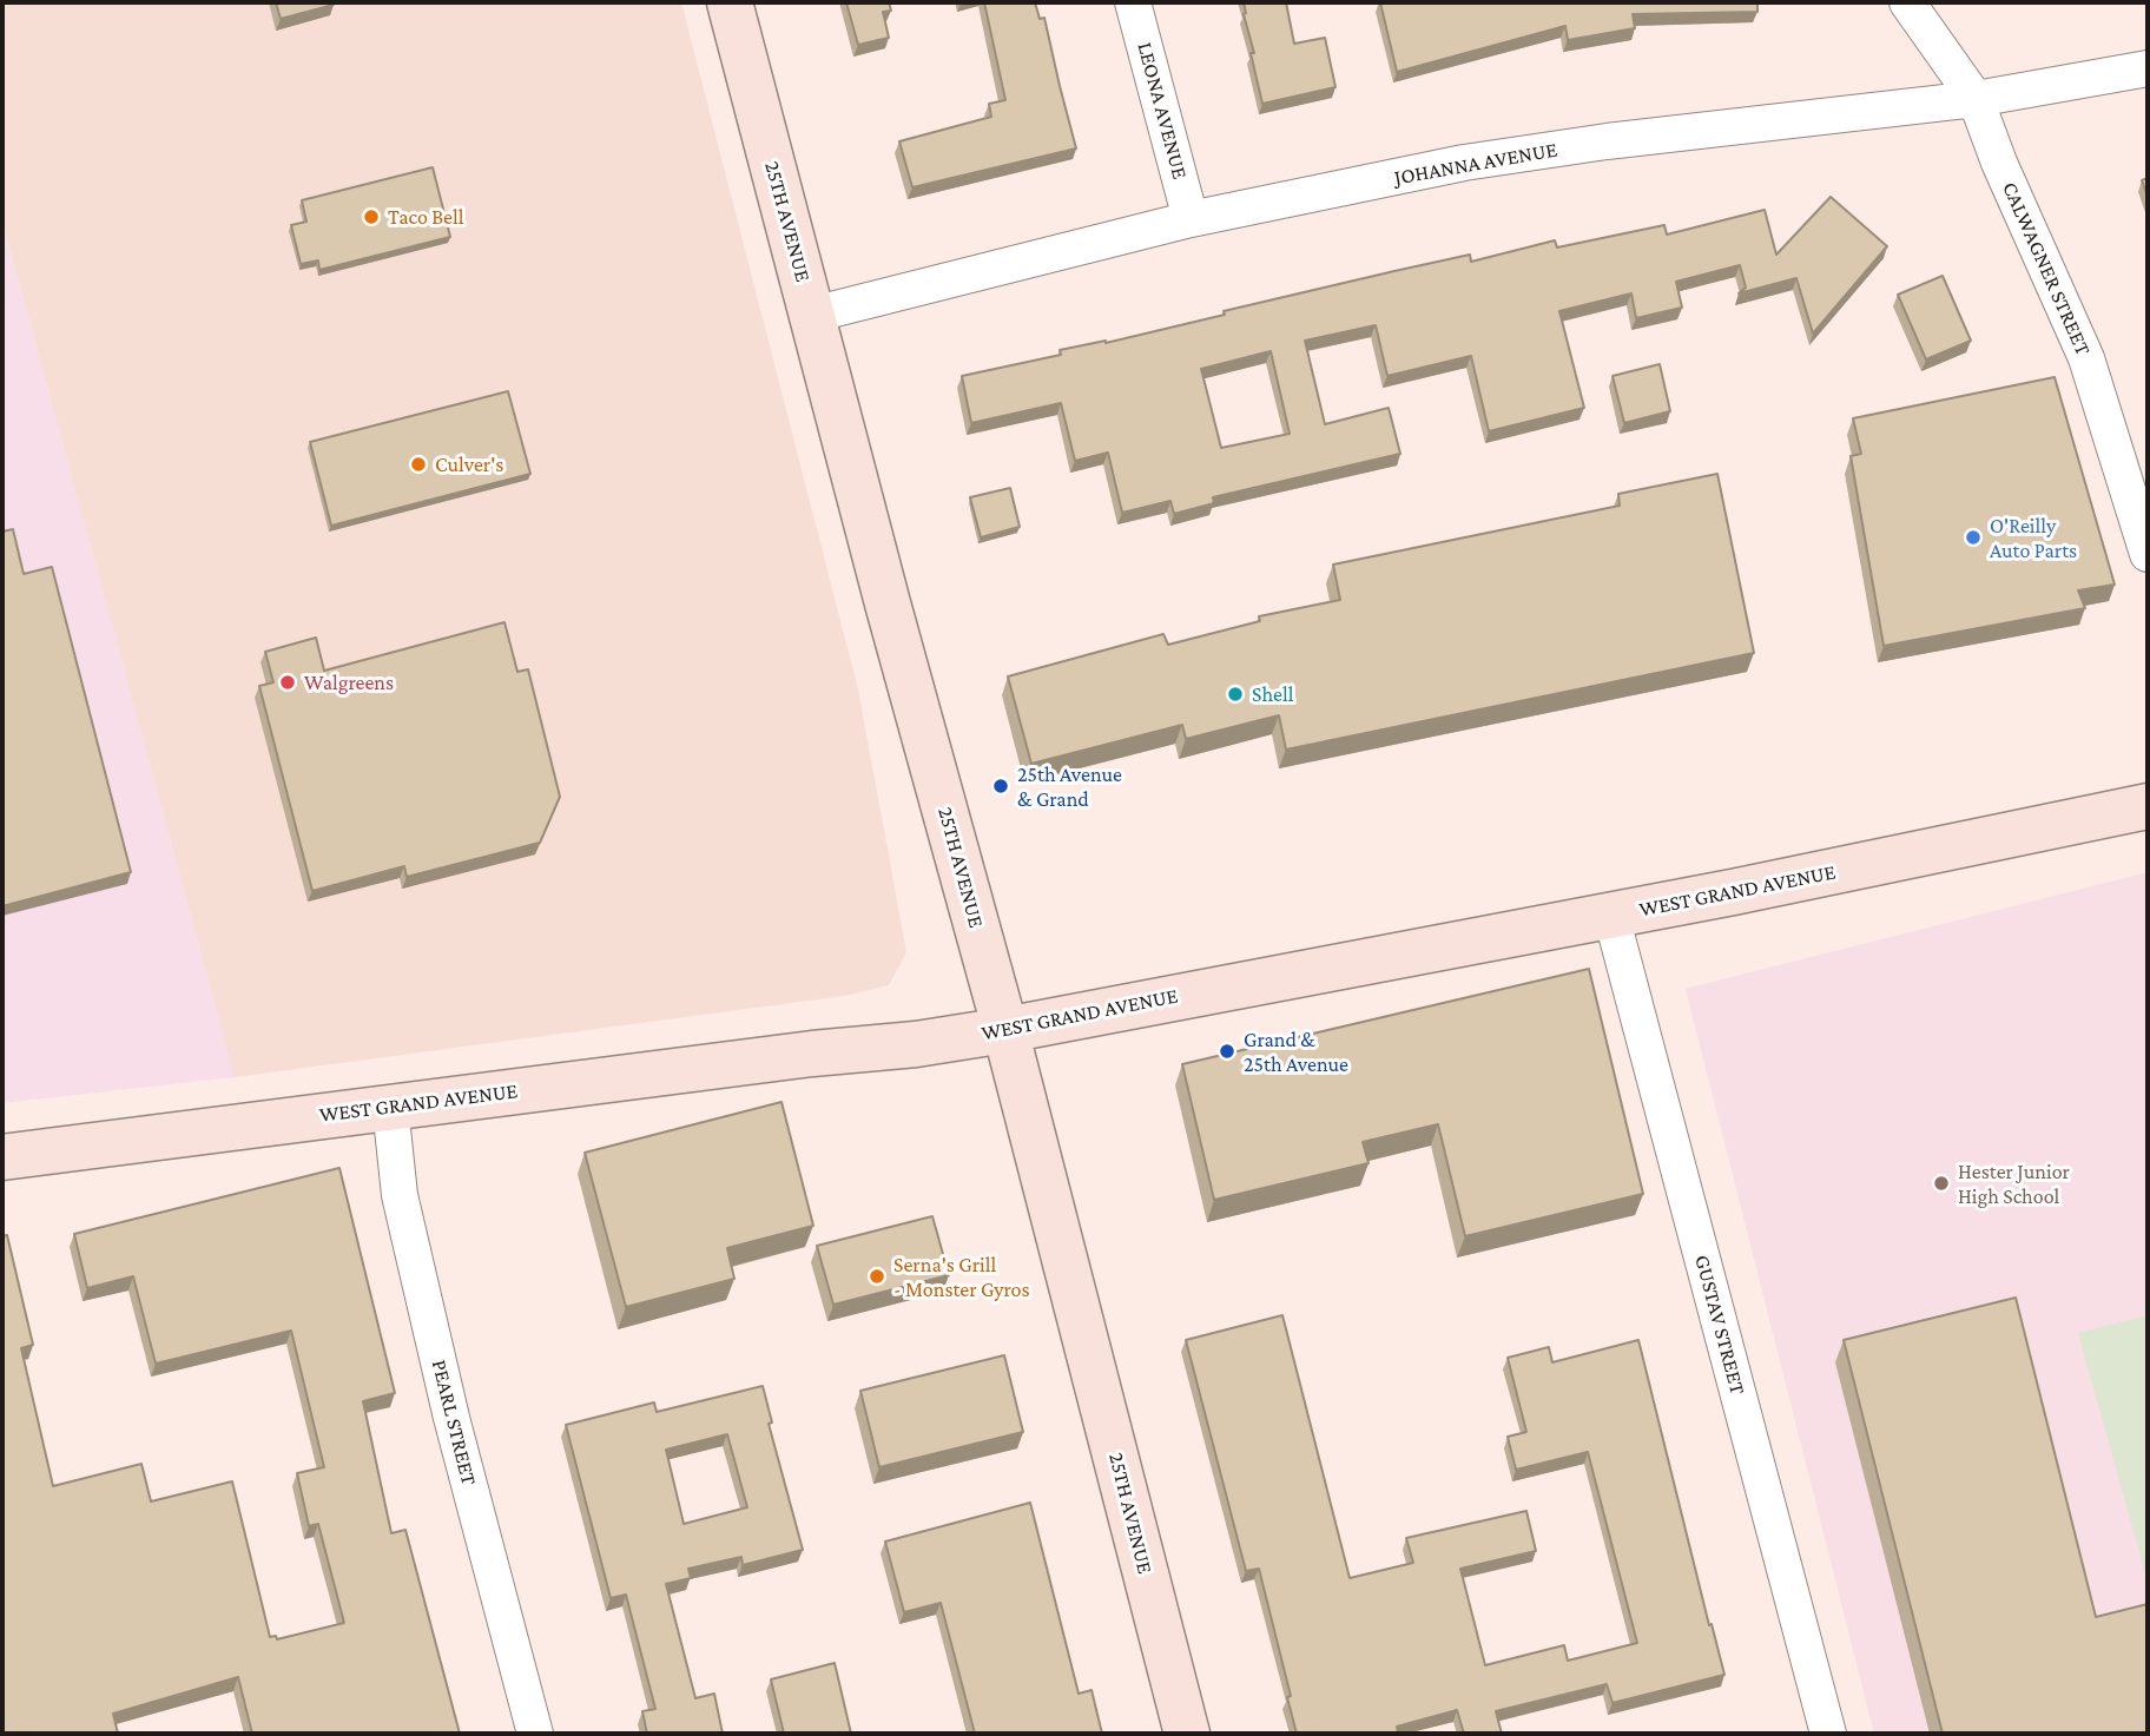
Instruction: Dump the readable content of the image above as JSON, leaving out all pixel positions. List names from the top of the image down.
{
  "streets": {
    "main road": ["25TH AVENUE", "WEST GRAND AVENUE"],
    "street": [
      "LEONA AVENUE",
      "JOHANNA AVENUE",
      "CALWAGNER STREET",
      "GUSTAV STREET",
      "PEARL STREET"
    ]
  },
  "crossings": [
    ["LEONA AVENUE", "JOHANNA AVENUE"],
    ["JOHANNA AVENUE", "25TH AVENUE"],
    ["JOHANNA AVENUE", "CALWAGNER STREET"],
    ["25TH AVENUE", "WEST GRAND AVENUE"],
    ["WEST GRAND AVENUE", "GUSTAV STREET"],
    ["WEST GRAND AVENUE", "PEARL STREET"]
  ],
  "places": [
    "Taco Bell",
    "Culver's",
    "O'Reilly Auto Parts",
    "Walgreens",
    "Shell",
    "25th Avenue & Grand",
    "Grand & 25th Avenue",
    "Hester Junior High School",
    "Serna's Grill - Monster Gyros"
  ]
}
